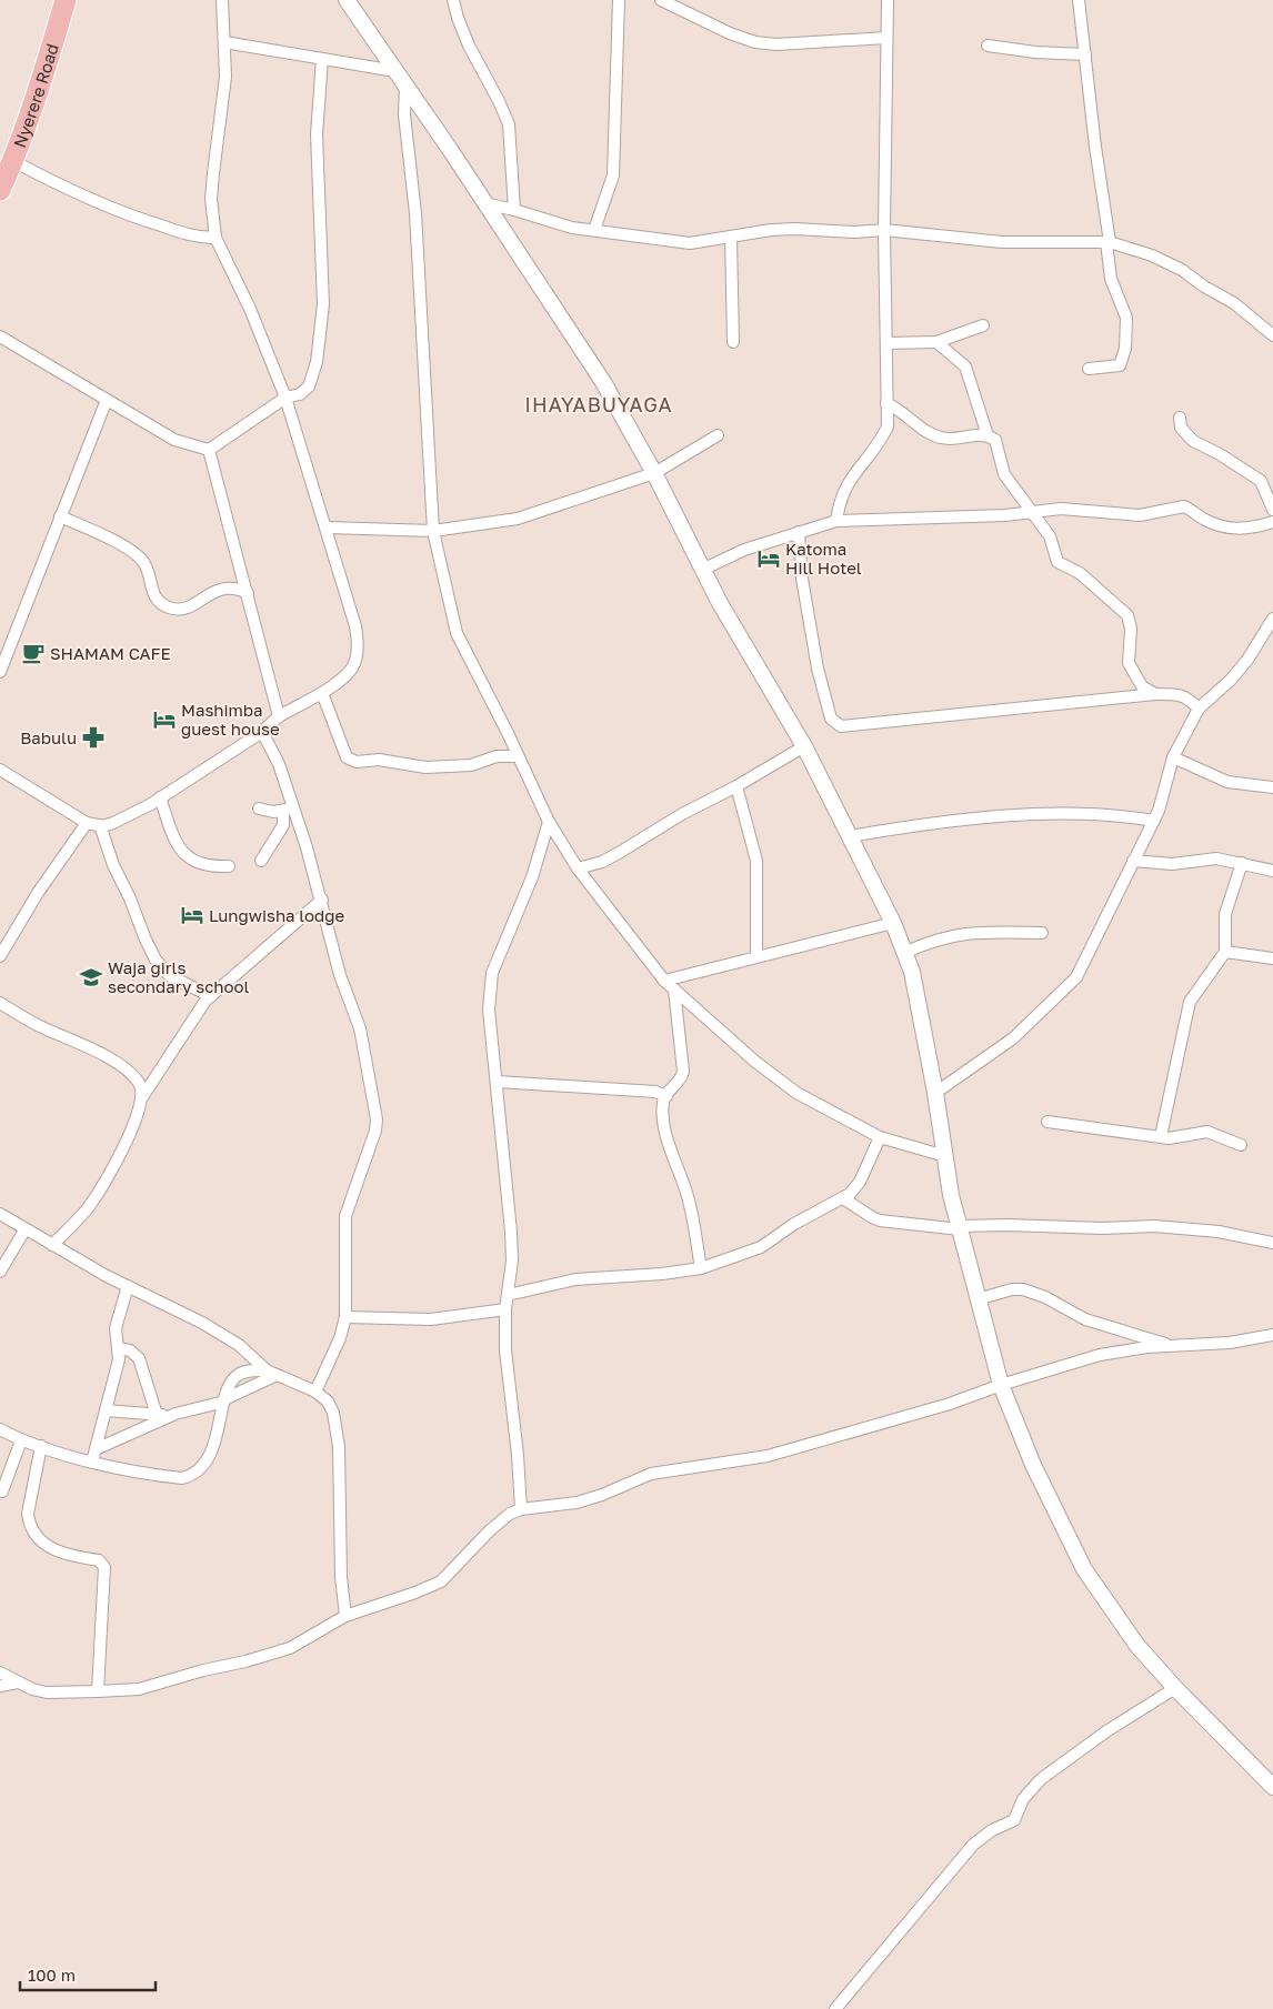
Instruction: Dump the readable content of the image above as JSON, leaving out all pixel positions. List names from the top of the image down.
{
  "streets": {
    "highway": ["Nyerere Road"]
  },
  "districts": ["IHAYABUYAGA"],
  "places": {
    "hotel": ["Katoma Hill Hotel", "Mashimba guest house", "Lungwisha lodge"],
    "cafe": ["SHAMAM CAFE"],
    "pharmacy": ["Babulu"],
    "school or university": ["Waja girls secondary school"]
  },
  "scale_bar": "100 m"
}
